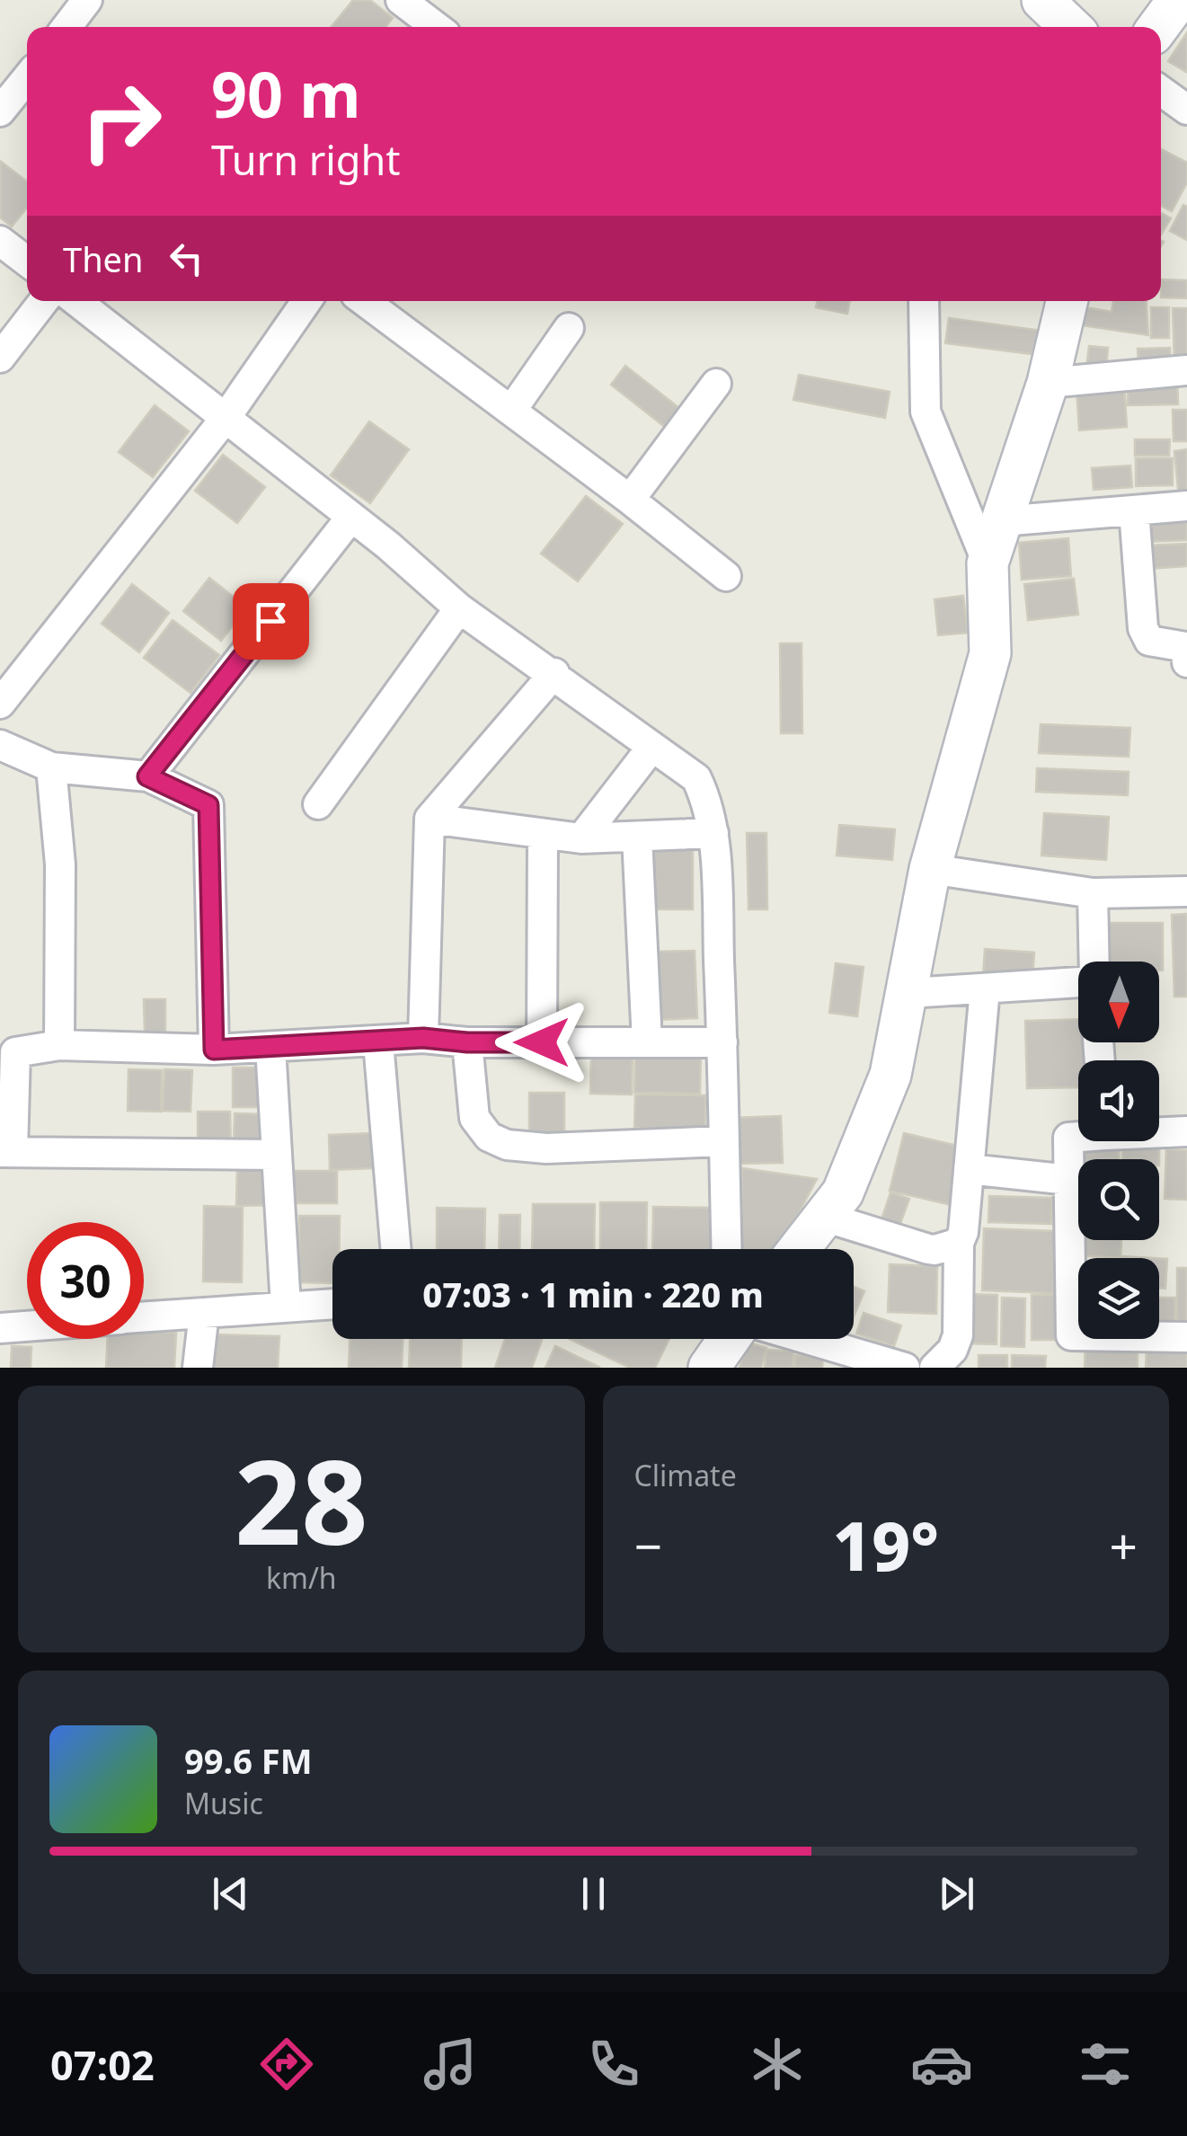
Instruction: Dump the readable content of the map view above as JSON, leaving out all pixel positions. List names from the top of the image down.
{
  "north": "bottom",
  "page": {
    "turn": ["90 m", "Turn right"],
    "then": "Then",
    "limit": "30",
    "trip": "07:03 · 1 min · 220 m",
    "tile": [
      ["28", "km/h"],
      "Climate"
    ],
    "heat": ["−", "19°", "+"],
    "song": ["99.6 FM", "Music"],
    "tabs": "07:02"
  }
}
